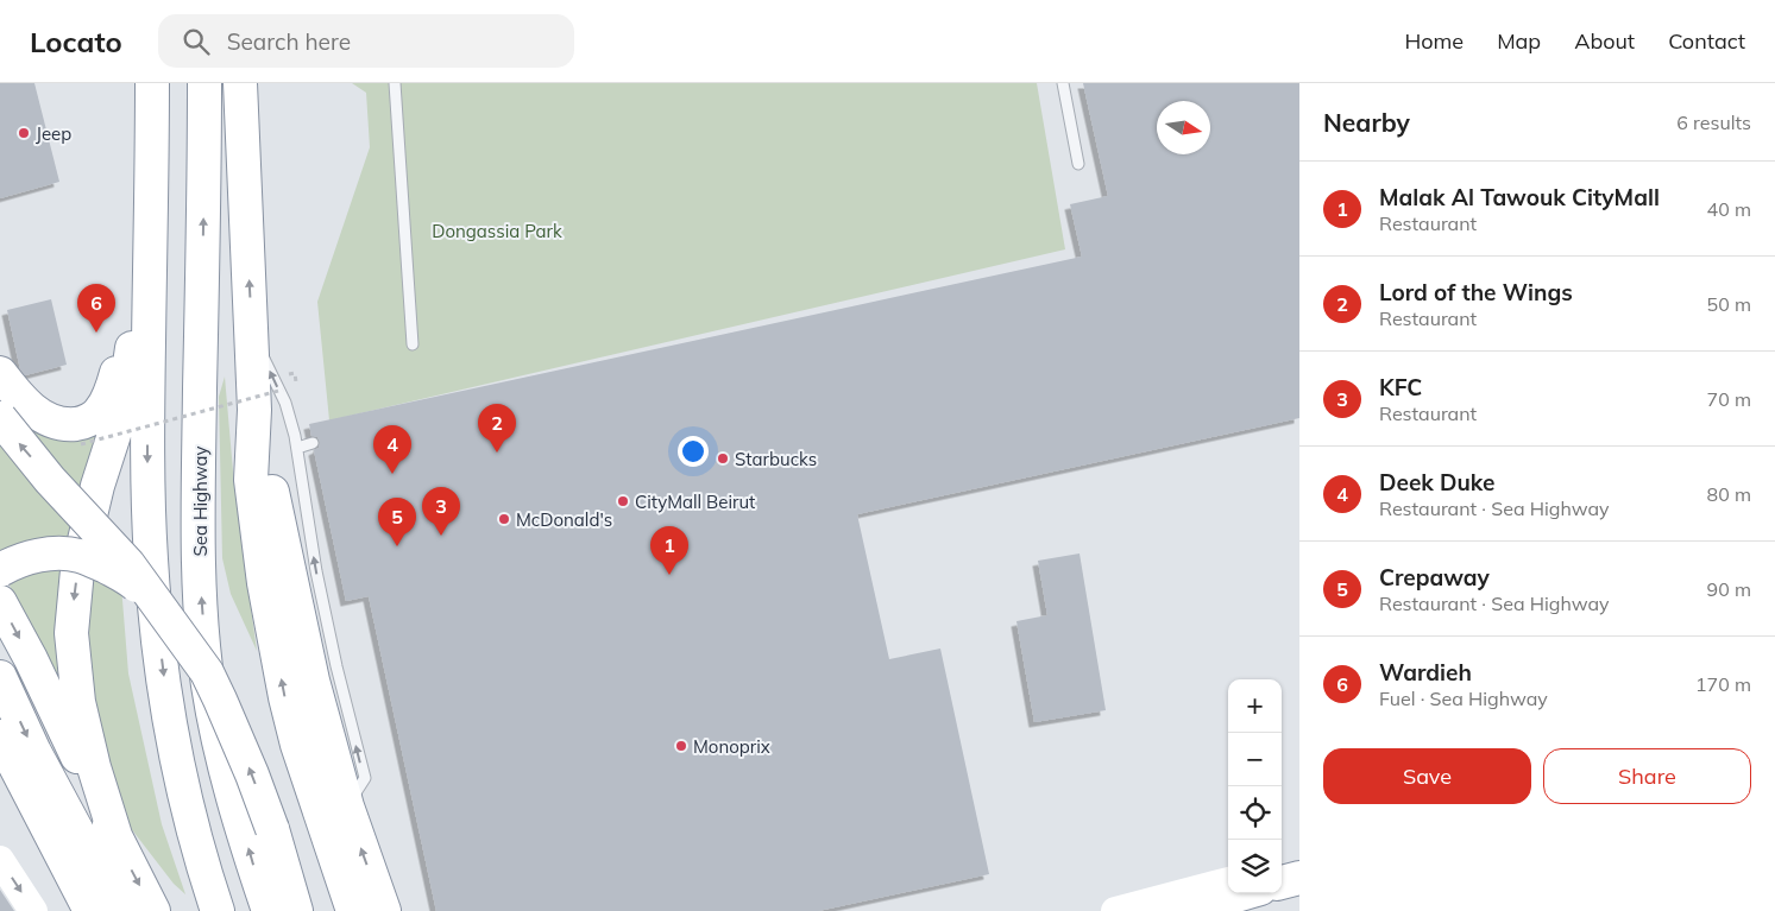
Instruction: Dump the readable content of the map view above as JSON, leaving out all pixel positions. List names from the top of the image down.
{
  "streets": {
    "highway": ["Sea Highway"]
  },
  "parks": ["Dongassia Park"],
  "places": [
    "Jeep",
    "Starbucks",
    "CityMall Beirut",
    "McDonald's",
    "Monoprix"
  ],
  "north": "right",
  "page": {
    "header": "Locato",
    "search": "Search here",
    "nav": [
      "Home",
      "Map",
      "About",
      "Contact"
    ],
    "heading": ["Nearby", "6 results"],
    "list": [
      {
        "mark": "1",
        "name": "Malak Al Tawouk CityMall",
        "note": "Restaurant",
        "value": "40 m"
      },
      {
        "mark": "2",
        "name": "Lord of the Wings",
        "note": "Restaurant",
        "value": "50 m"
      },
      {
        "mark": "3",
        "name": "KFC",
        "note": "Restaurant",
        "value": "70 m"
      },
      {
        "mark": "4",
        "name": "Deek Duke",
        "note": "Restaurant · Sea Highway",
        "value": "80 m"
      },
      {
        "mark": "5",
        "name": "Crepaway",
        "note": "Restaurant · Sea Highway",
        "value": "90 m"
      },
      {
        "mark": "6",
        "name": "Wardieh",
        "note": "Fuel · Sea Highway",
        "value": "170 m"
      }
    ],
    "pins": [
      "6",
      "2",
      "4",
      "3",
      "5",
      "1"
    ],
    "map_buttons": ["+", "−"],
    "buttons": ["Save", "Share"]
  }
}
